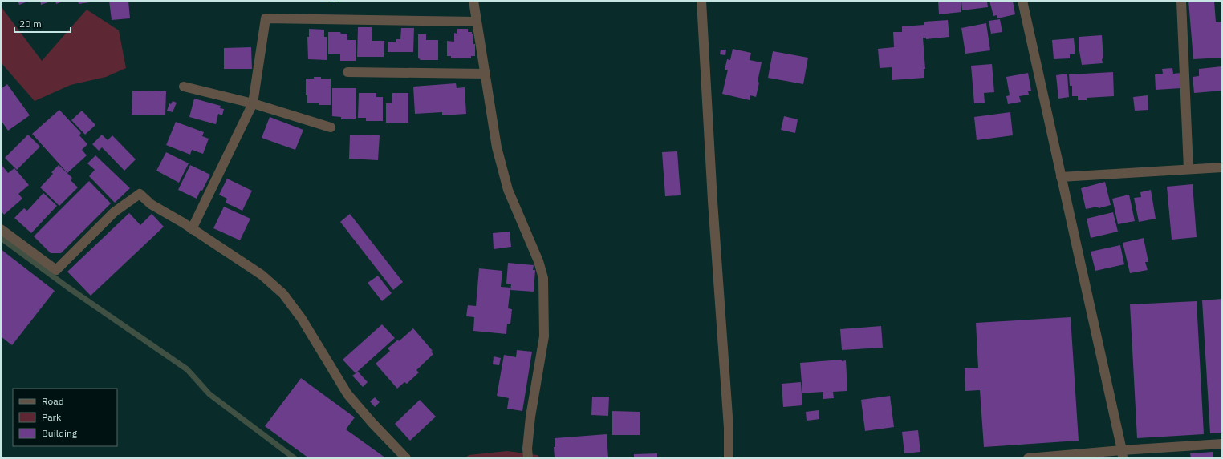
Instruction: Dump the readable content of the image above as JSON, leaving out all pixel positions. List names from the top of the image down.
{
  "legend": ["Road", "Park", "Building"],
  "scale_bar": "20 m"
}
